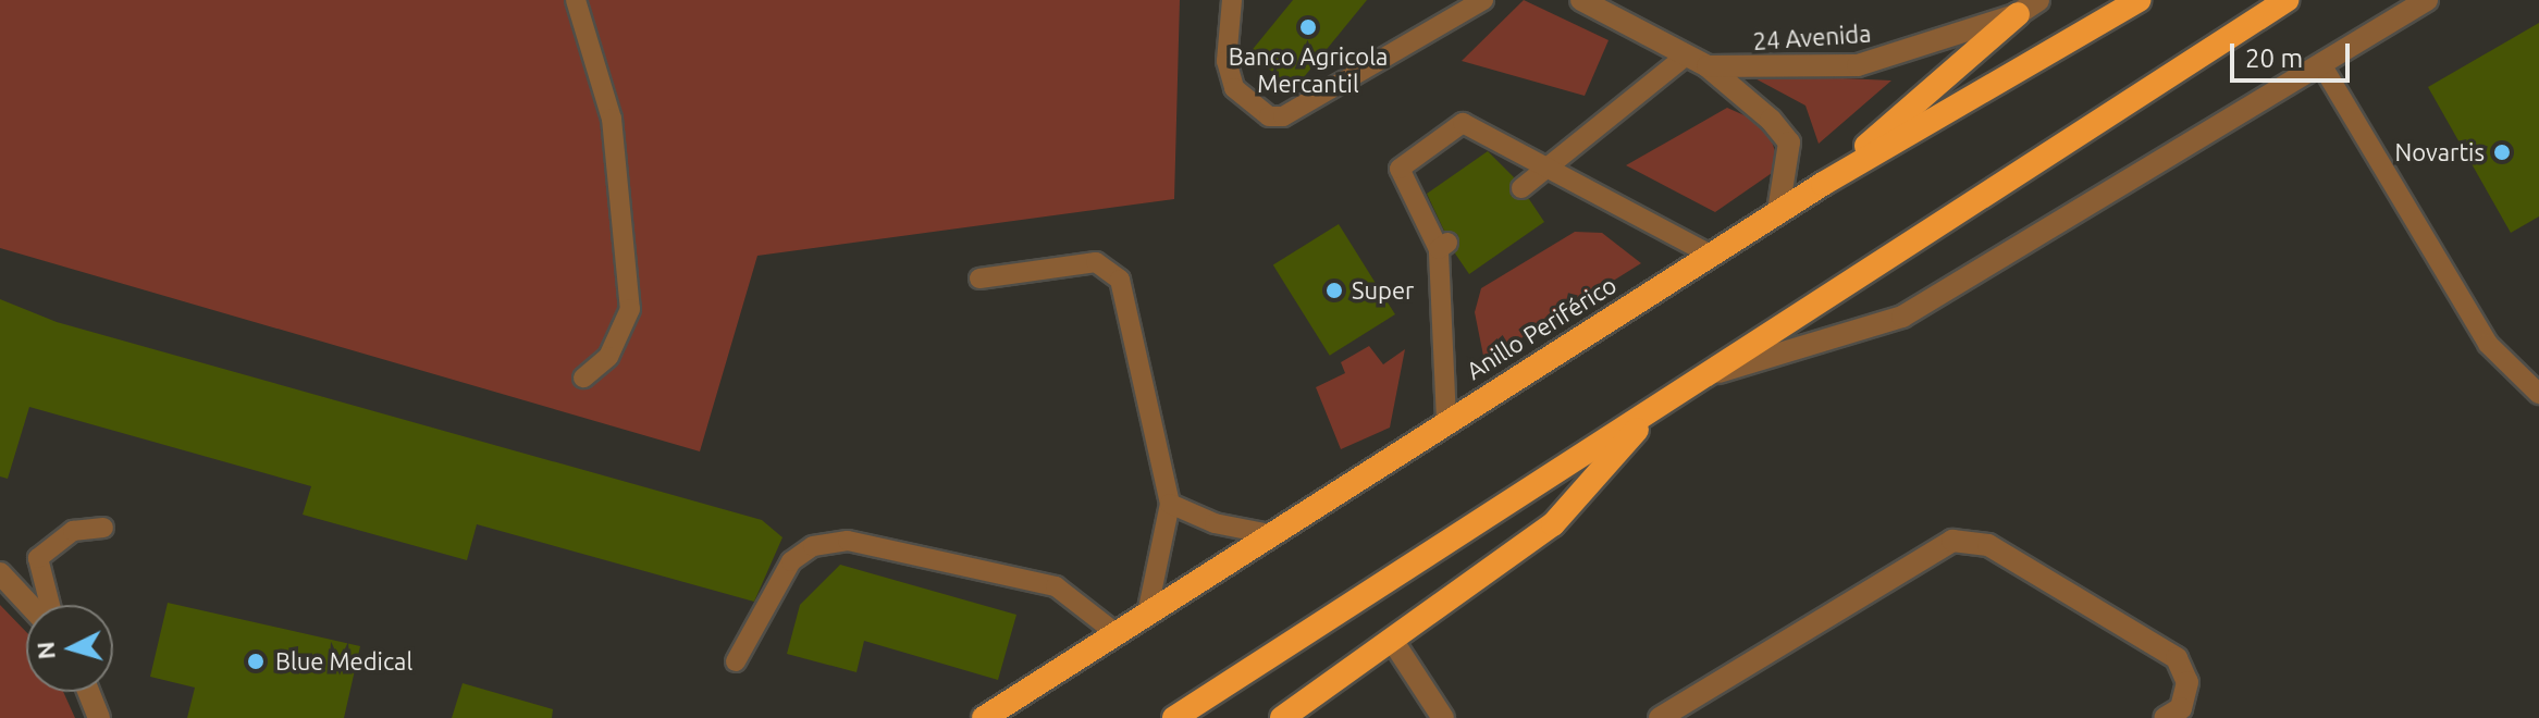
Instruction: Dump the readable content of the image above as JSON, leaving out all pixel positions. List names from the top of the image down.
{
  "streets": {
    "highway": ["Anillo Periférico"],
    "street": ["24 Avenida"]
  },
  "crossings": [
    ["24 Avenida", "Anillo Periférico"]
  ],
  "places": [
    "Banco Agricola Mercantil",
    "Novartis",
    "Super",
    "Blue Medical"
  ],
  "scale_bar": "20 m",
  "north": "left"
}
